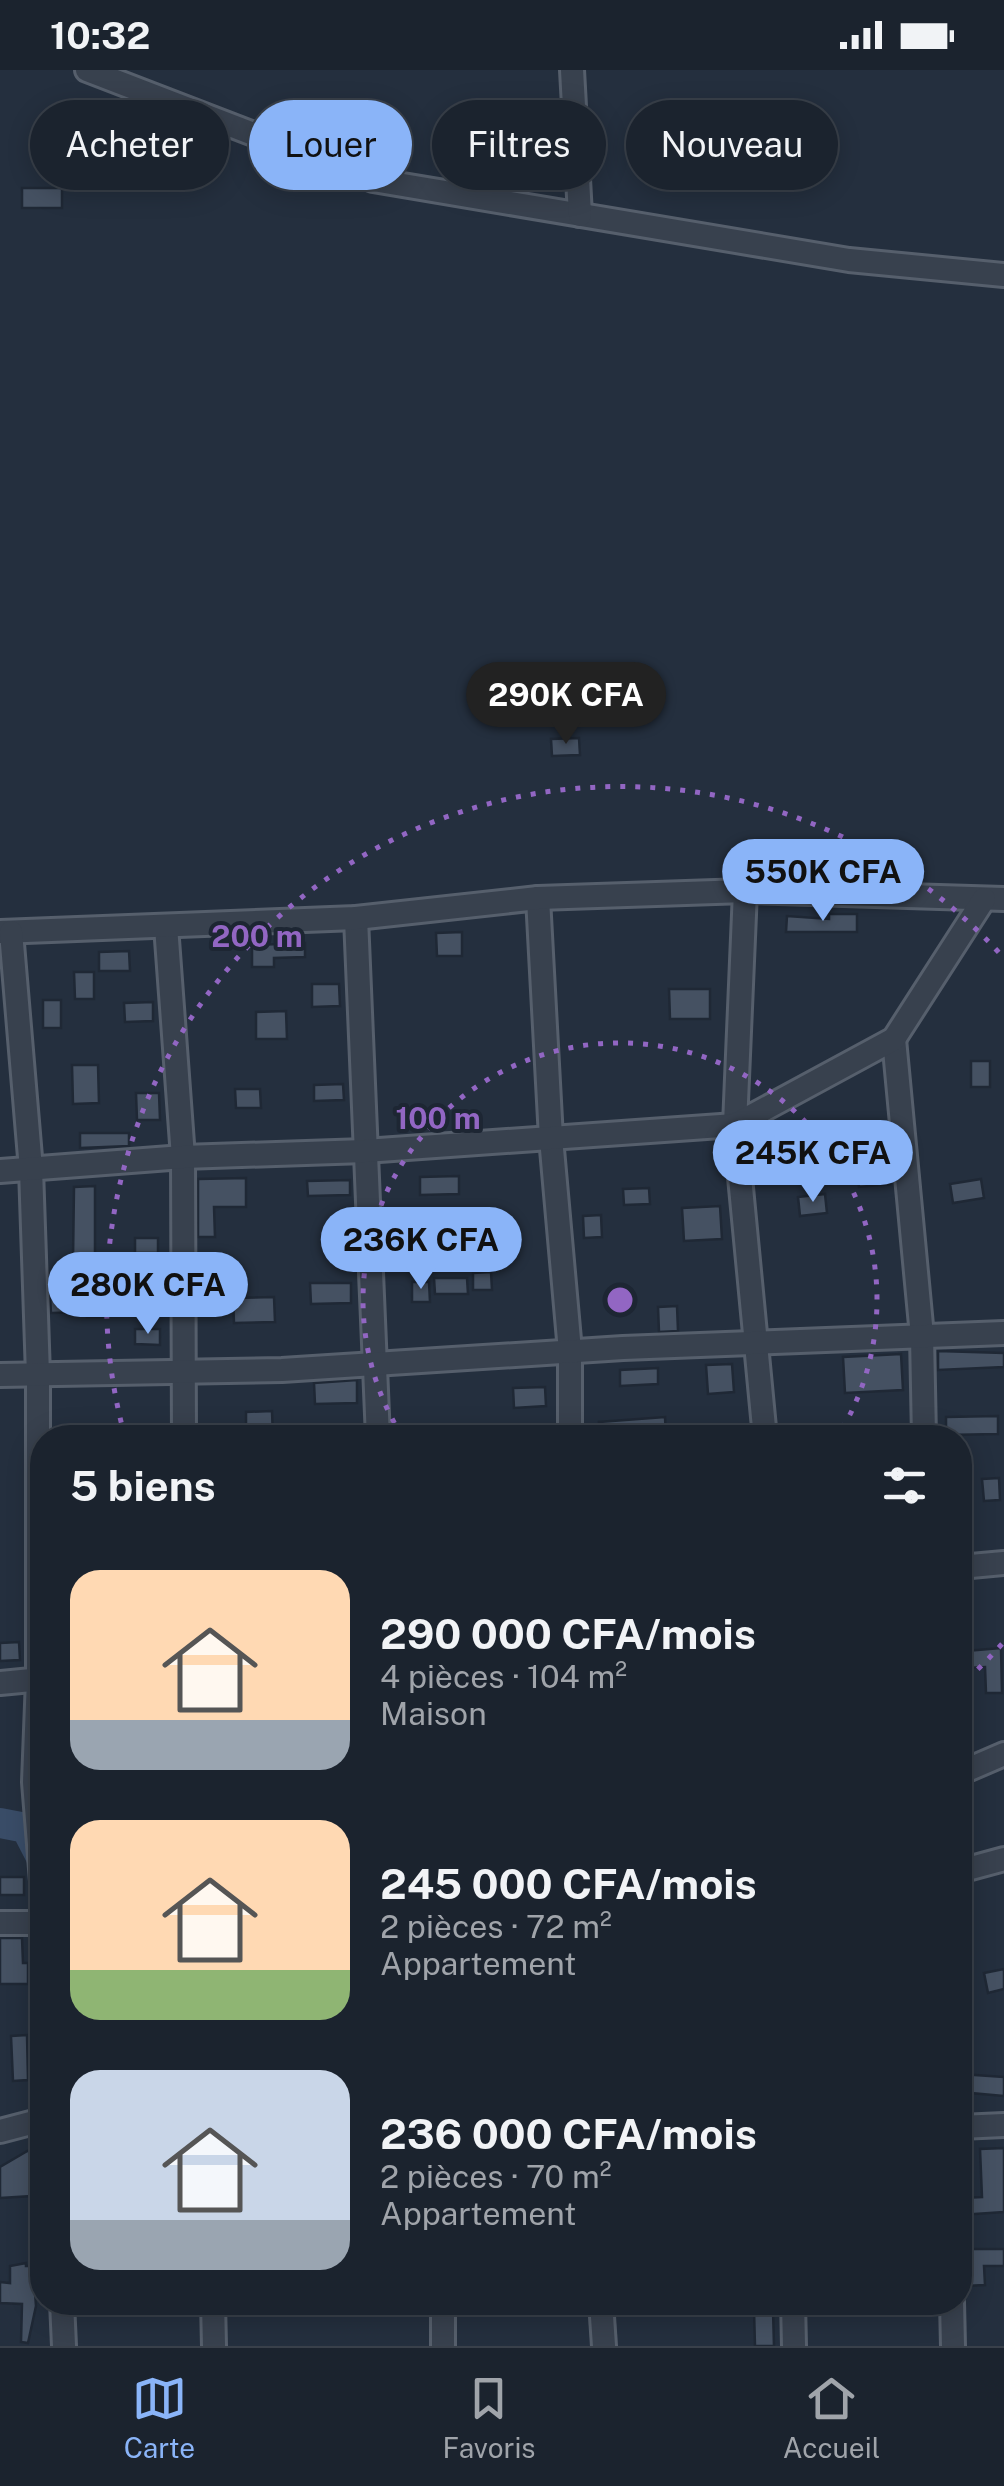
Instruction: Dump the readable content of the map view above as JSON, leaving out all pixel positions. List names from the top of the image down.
{
  "page": {
    "status": "10:32",
    "chip": [
      "Acheter",
      "Louer",
      "Filtres",
      "Nouveau"
    ],
    "price": [
      "290K CFA",
      "550K CFA",
      "245K CFA",
      "236K CFA",
      "280K CFA"
    ],
    "heading": "5 biens",
    "list": [
      {
        "name": "290 000 CFA/mois",
        "note": "4 pièces · 104 m² · Maison"
      },
      {
        "name": "245 000 CFA/mois",
        "note": "2 pièces · 72 m² · Appartement"
      },
      {
        "name": "236 000 CFA/mois",
        "note": "2 pièces · 70 m² · Appartement"
      }
    ],
    "tabs": ["Carte", "Favoris", "Accueil"]
  },
  "rings": ["200 m", "100 m"]
}
